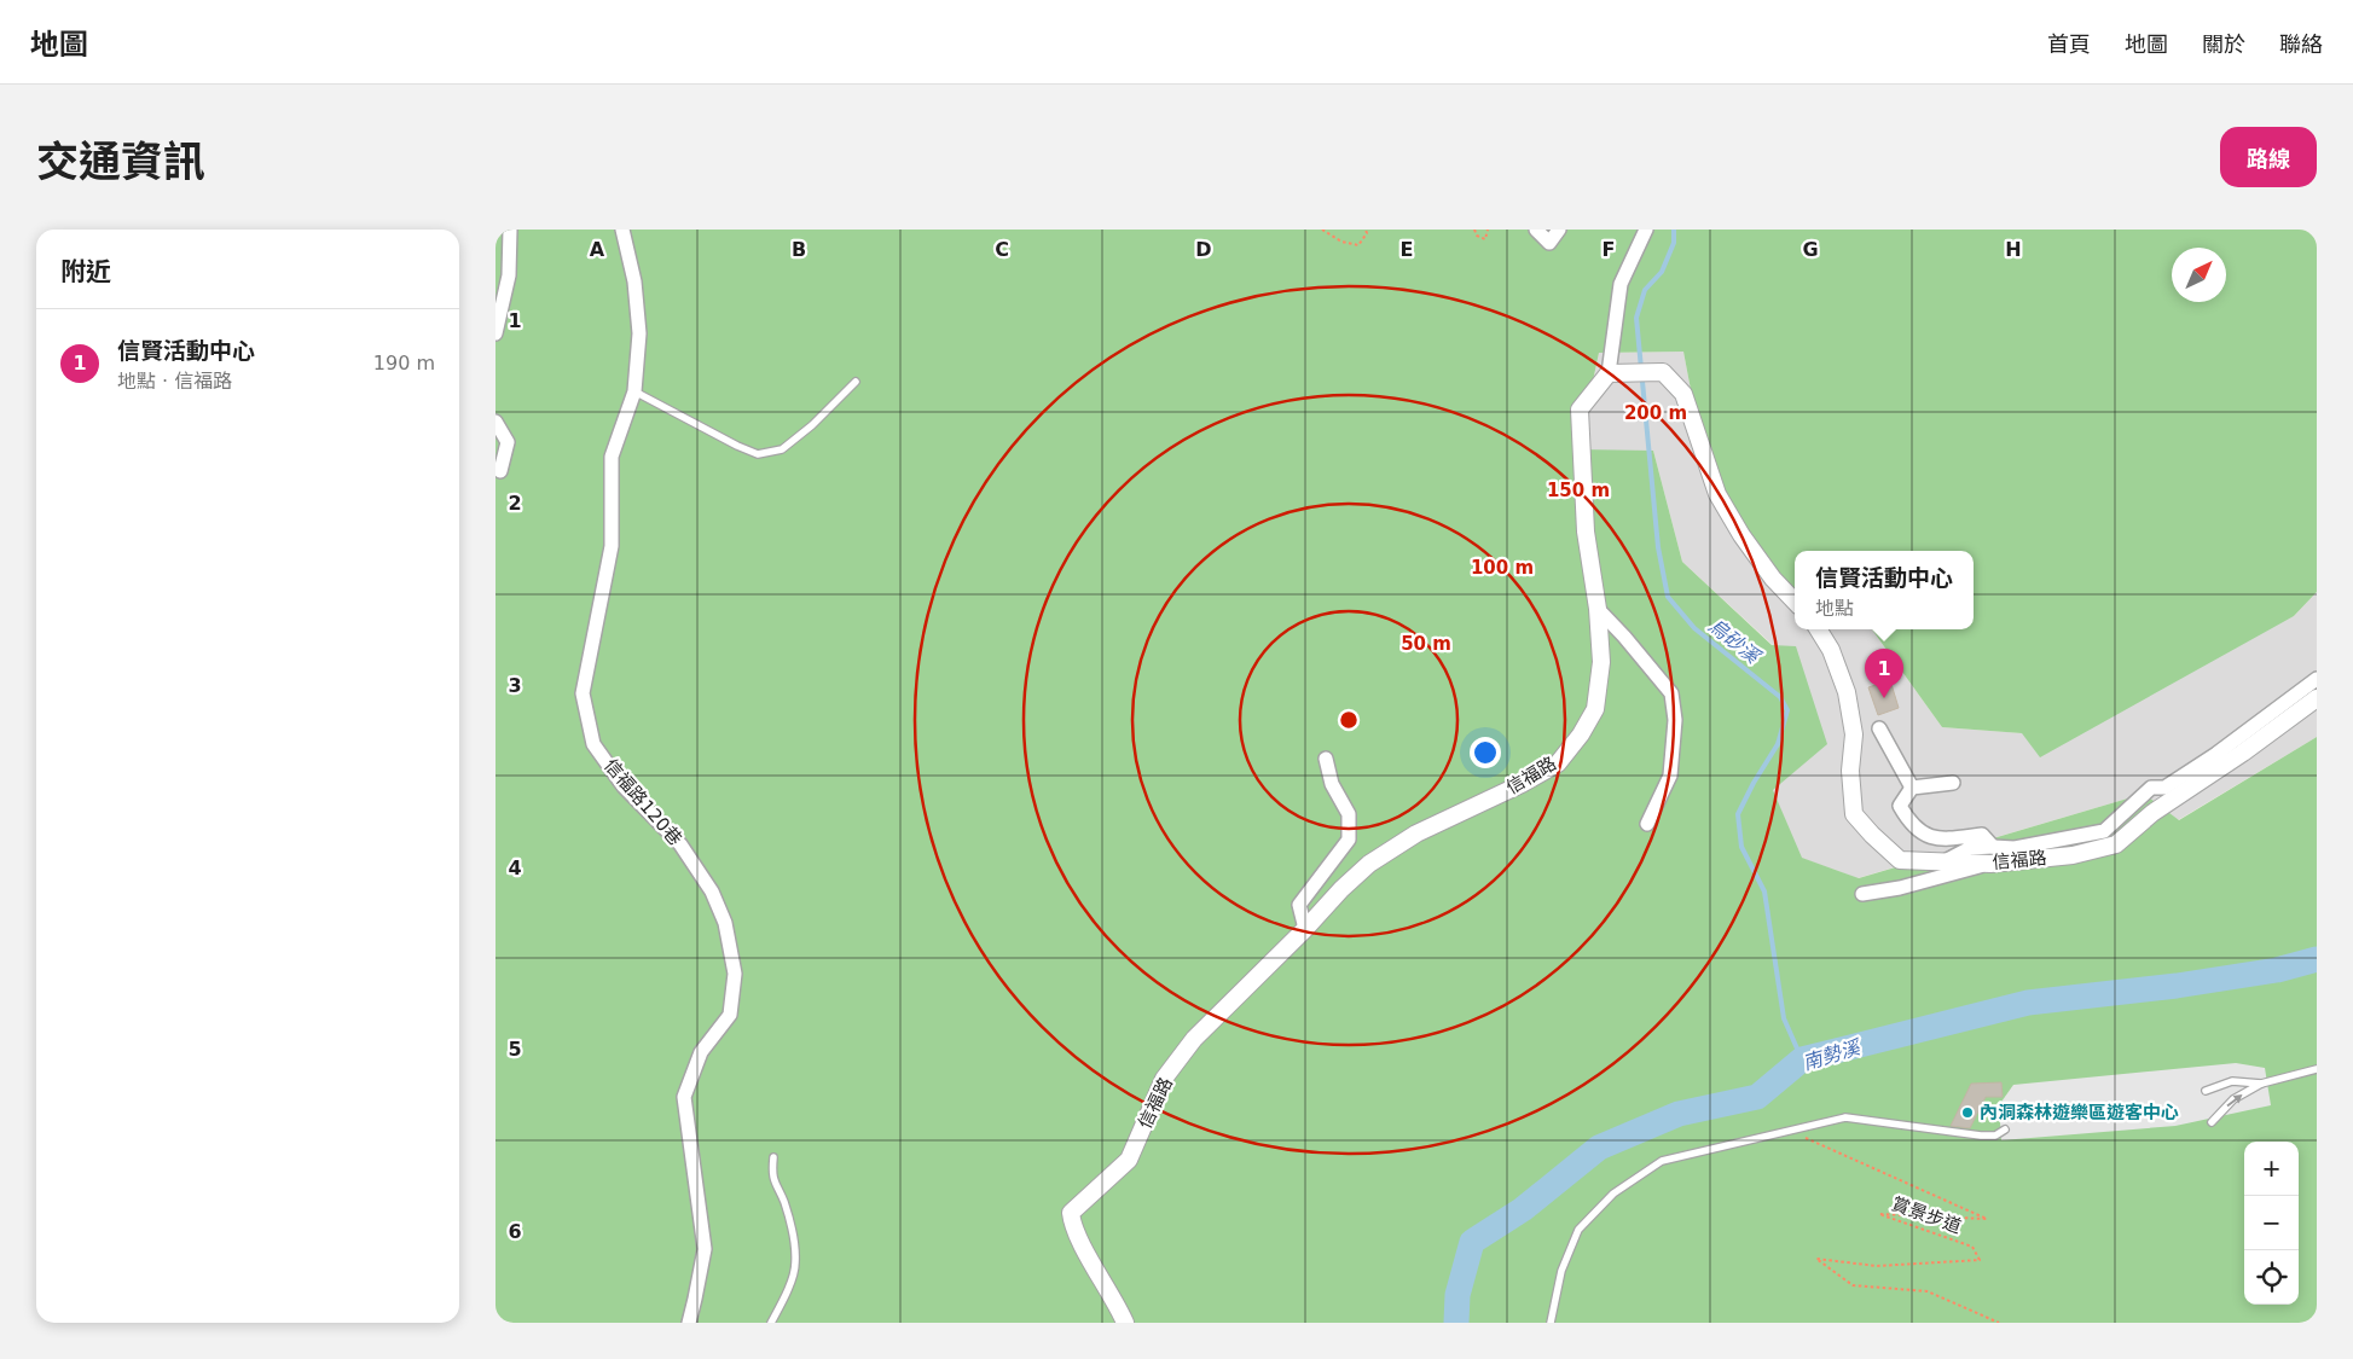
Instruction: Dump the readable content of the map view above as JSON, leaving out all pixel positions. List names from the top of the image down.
{
  "streets": {
    "street": ["信福路", "信福路120巷"],
    "path": ["賞景步道"]
  },
  "water": ["烏砂溪", "南勢溪"],
  "places": ["內洞森林遊樂區遊客中心"],
  "north": "top right",
  "page": {
    "header": "地圖",
    "nav": [
      "首頁",
      "地圖",
      "關於",
      "聯絡"
    ],
    "title": "交通資訊",
    "buttons": "路線",
    "heading": "附近",
    "list": [
      {
        "mark": "1",
        "name": "信賢活動中心",
        "note": "地點 · 信福路",
        "value": "190 m"
      }
    ],
    "popup": ["信賢活動中心", "地點"],
    "pins": "1",
    "map_buttons": ["+", "−"]
  },
  "grid": {
    "columns": [
      "A",
      "B",
      "C",
      "D",
      "E",
      "F",
      "G",
      "H"
    ],
    "rows": [
      "1",
      "2",
      "3",
      "4",
      "5",
      "6"
    ]
  },
  "rings": [
    "200 m",
    "150 m",
    "100 m",
    "50 m"
  ]
}
